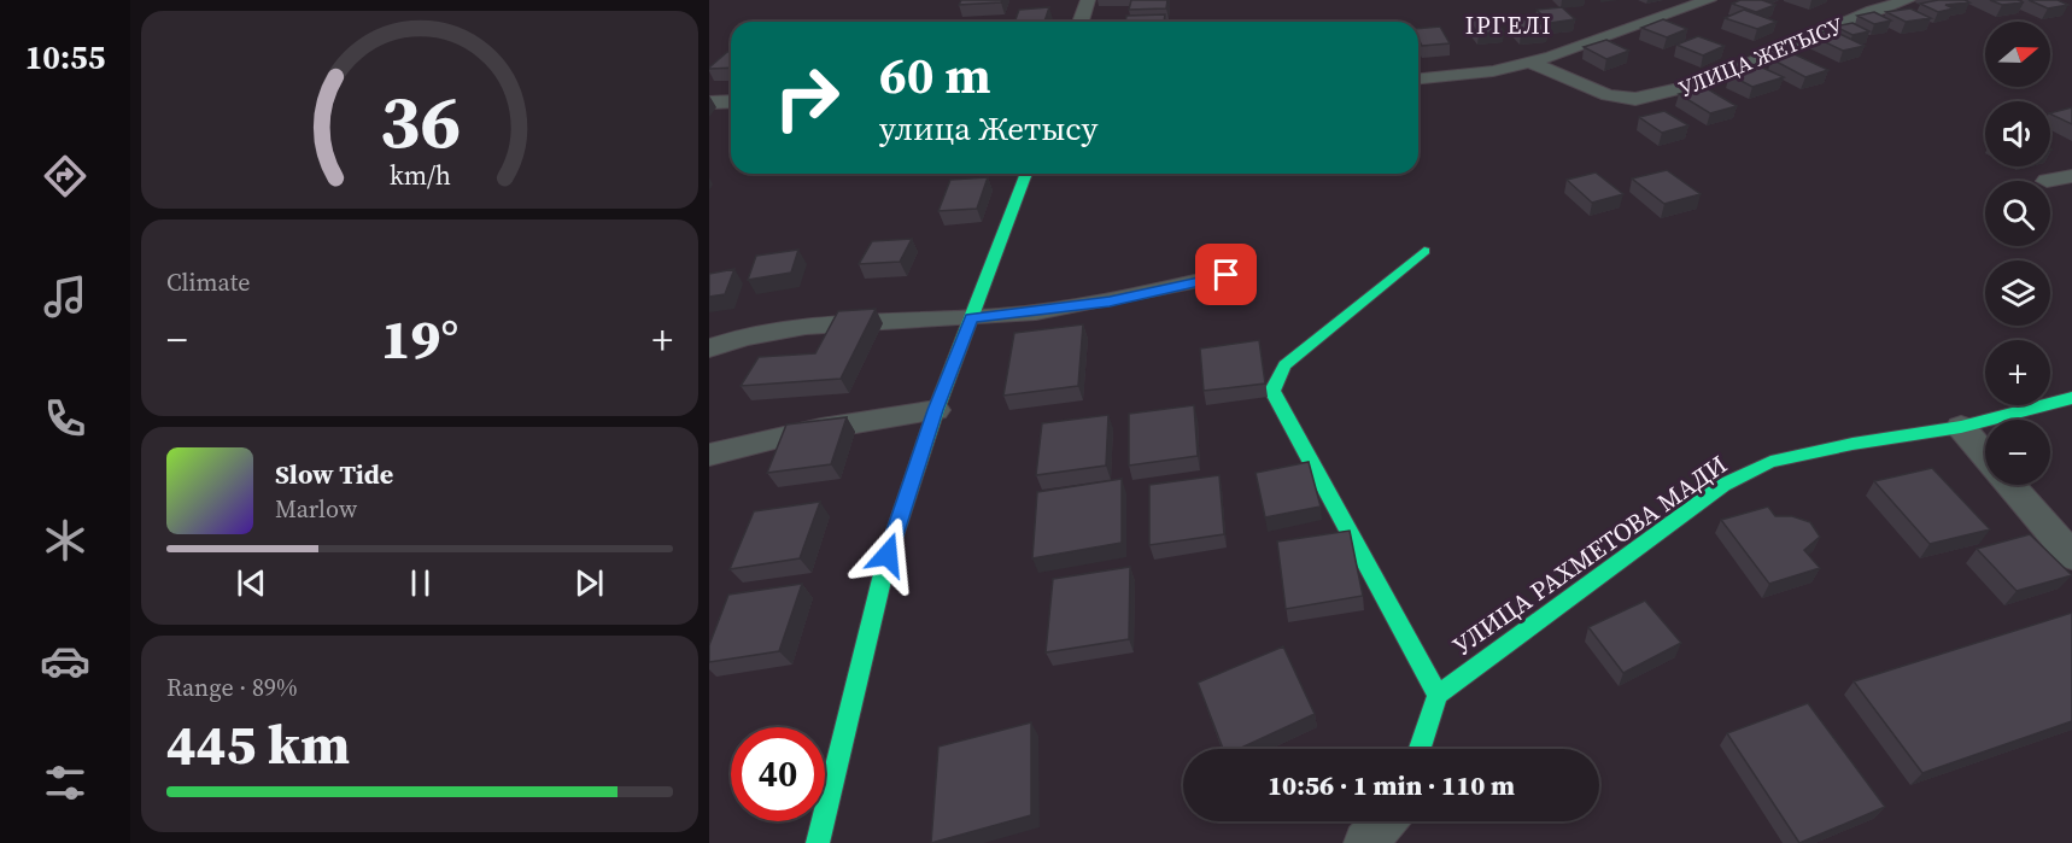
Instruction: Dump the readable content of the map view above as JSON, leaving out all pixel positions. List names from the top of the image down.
{
  "streets": {
    "street": ["УЛИЦА ЖЕТЫСУ", "УЛИЦА РАХМЕТОВА МАДИ"]
  },
  "districts": ["ІРГЕЛІ"],
  "north": "right",
  "page": {
    "tabs": "10:55",
    "map_buttons": ["+", "−"],
    "turn": ["60 m", "улица Жетысу"],
    "tile": [
      "Climate",
      ["Range · 89%", "445 km"]
    ],
    "heat": ["−", "19°", "+"],
    "song": ["Slow Tide", "Marlow"],
    "limit": "40",
    "trip": "10:56 · 1 min · 110 m",
    "gauge": ["36", "km/h"]
  }
}
